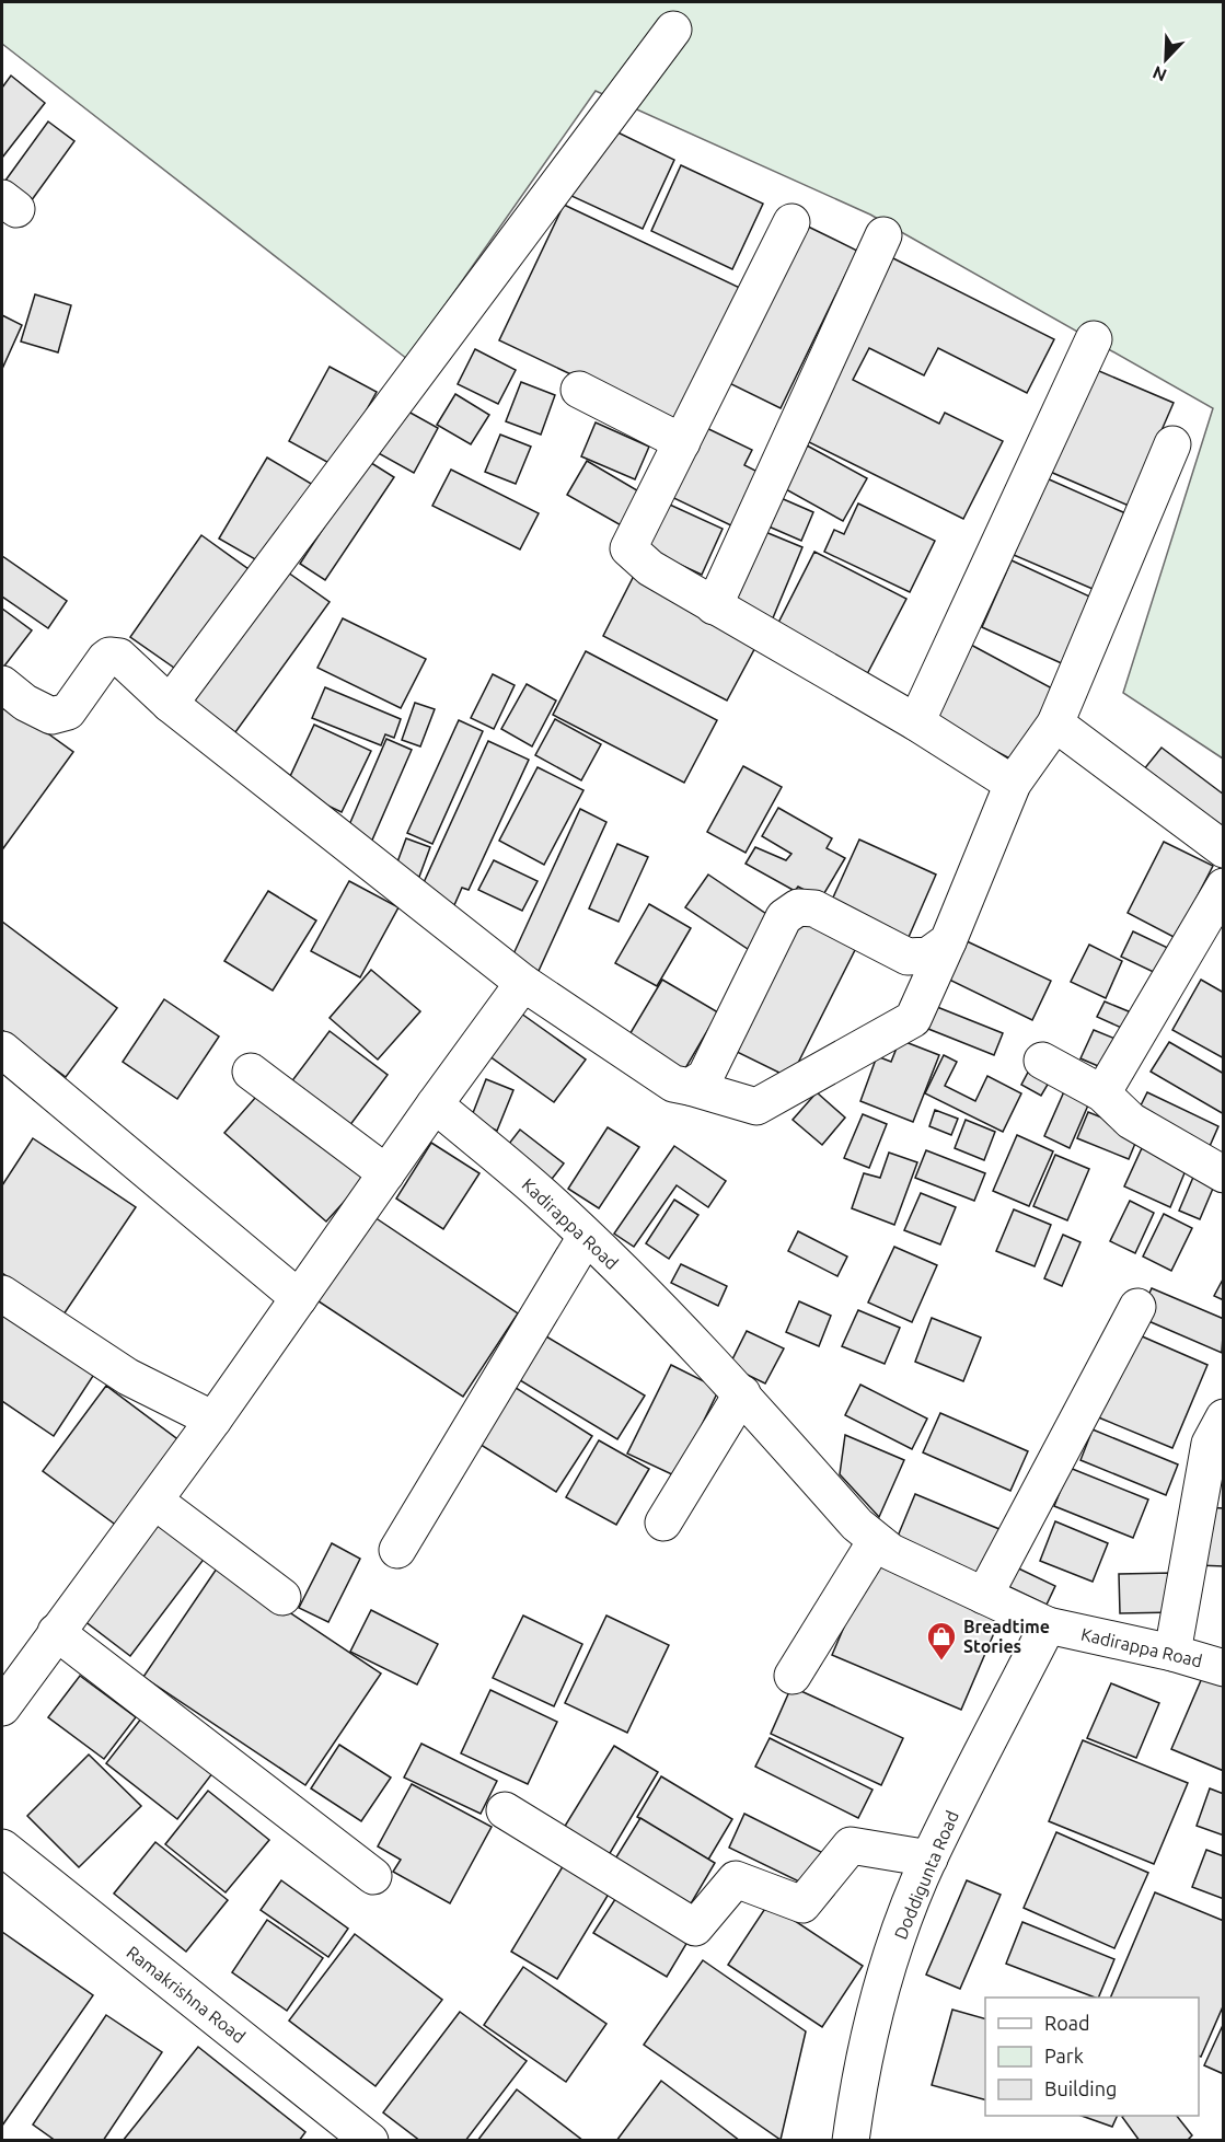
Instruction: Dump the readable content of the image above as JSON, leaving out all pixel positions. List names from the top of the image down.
{
  "streets": {
    "street": ["Kadirappa Road", "Doddigunta Road", "Ramakrishna Road"]
  },
  "crossings": [
    ["Kadirappa Road", "Doddigunta Road"]
  ],
  "places": {
    "shop": ["Breadtime Stories"]
  },
  "legend": ["Road", "Park", "Building"],
  "north": "bottom left"
}
